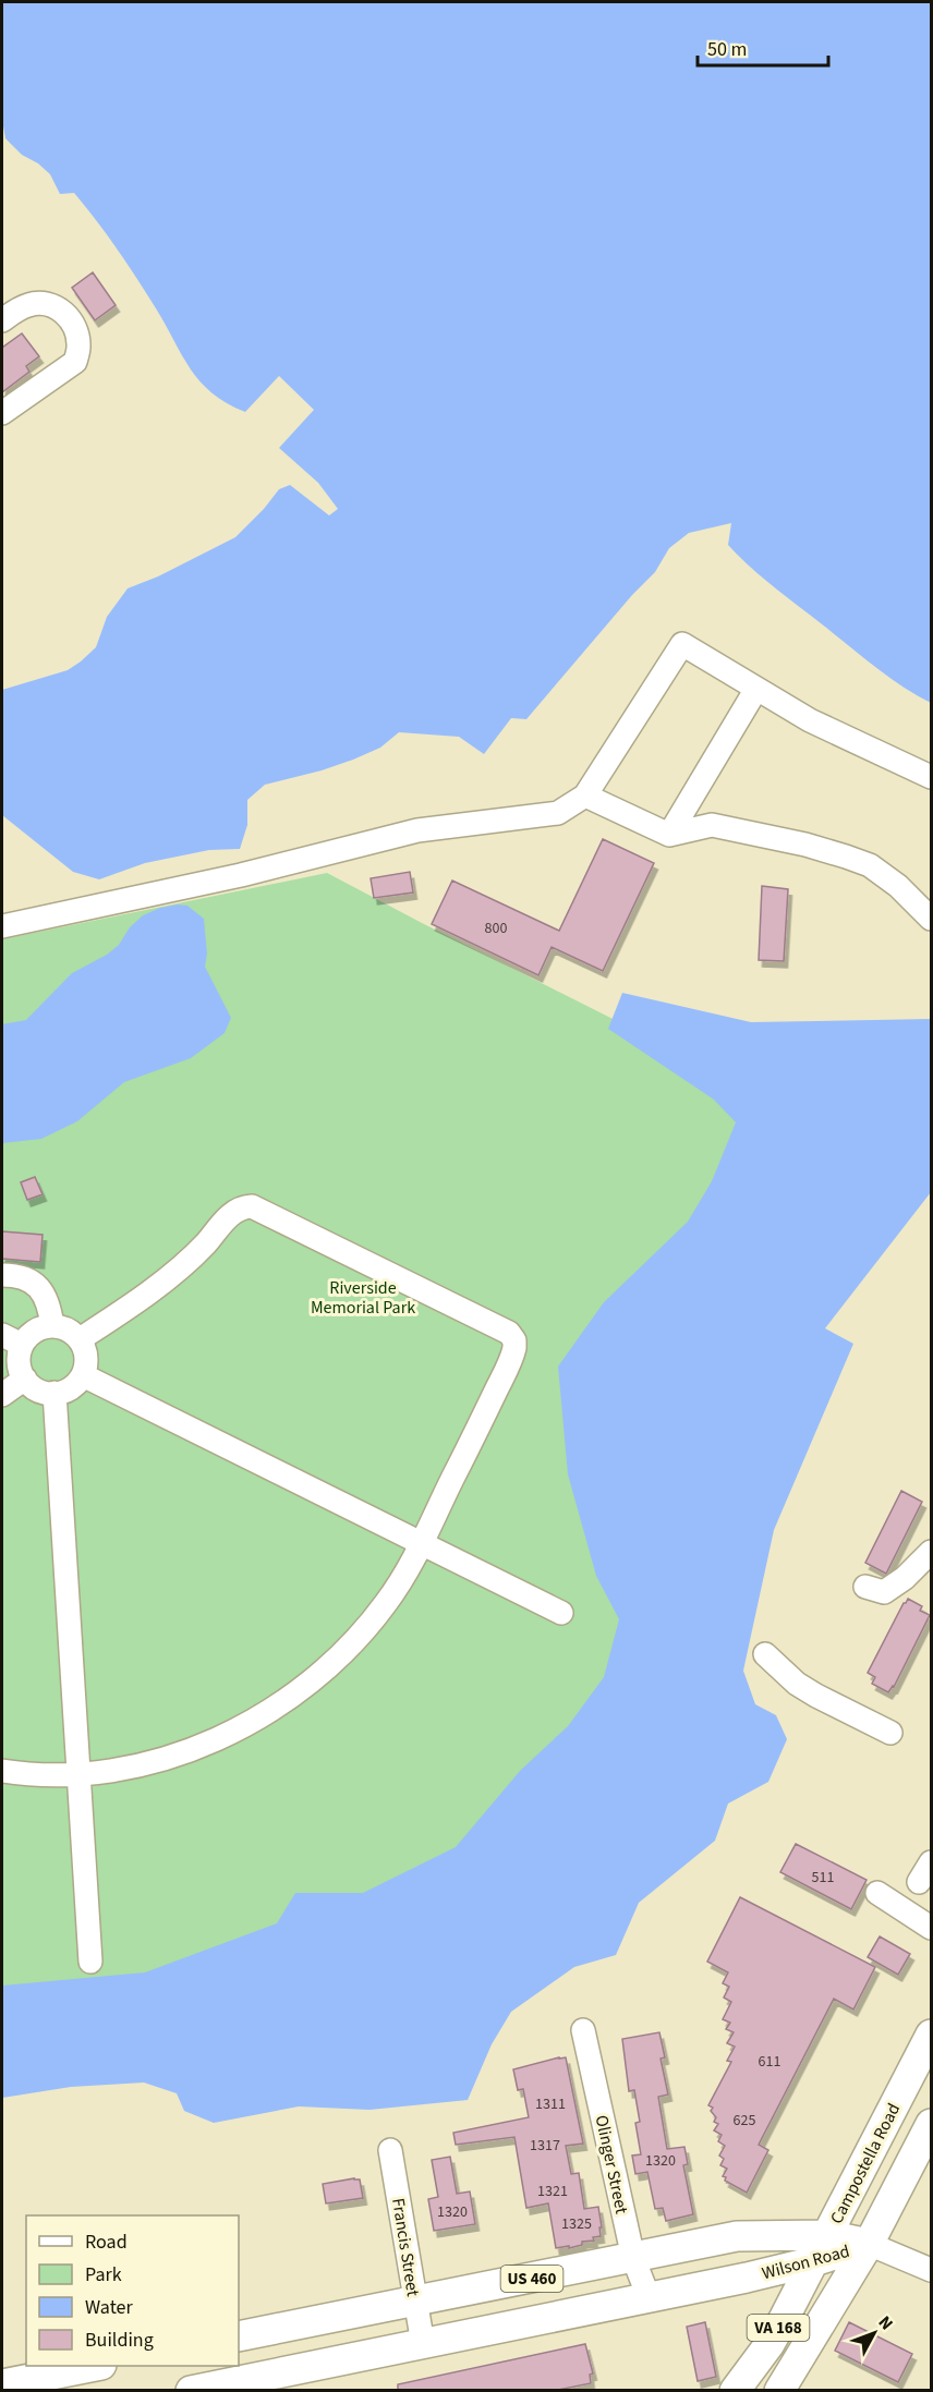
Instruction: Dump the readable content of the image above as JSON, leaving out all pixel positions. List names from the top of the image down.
{
  "streets": {
    "main road": [
      "Campostella Road",
      "Wilson Road",
      "US 460",
      "VA 168"
    ],
    "street": ["Olinger Street", "Francis Street"]
  },
  "crossings": [
    ["Campostella Road", "Wilson Road"],
    ["Olinger Street", "Wilson Road"],
    ["Francis Street", "Wilson Road"],
    ["Wilson Road", "VA 168"]
  ],
  "parks": ["Riverside Memorial Park"],
  "house_numbers": [
    "800",
    "511",
    "611",
    "1311",
    "625",
    "1317",
    "1320",
    "1321",
    "1320",
    "1325"
  ],
  "legend": [
    "Road",
    "Park",
    "Water",
    "Building"
  ],
  "scale_bar": "50 m",
  "north": "top right"
}
